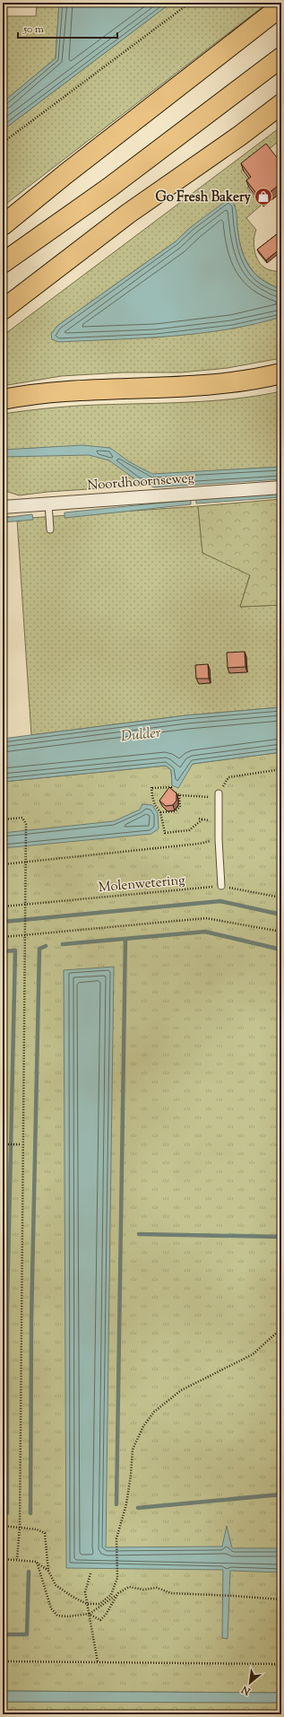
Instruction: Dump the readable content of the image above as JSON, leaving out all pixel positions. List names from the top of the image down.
{
  "streets": {
    "street": ["Noordhoornseweg"],
    "path": ["Molenwetering"]
  },
  "water": ["Dulder"],
  "places": {
    "shop": ["Go Fresh Bakery"]
  },
  "scale_bar": "50 m",
  "north": "bottom left"
}
